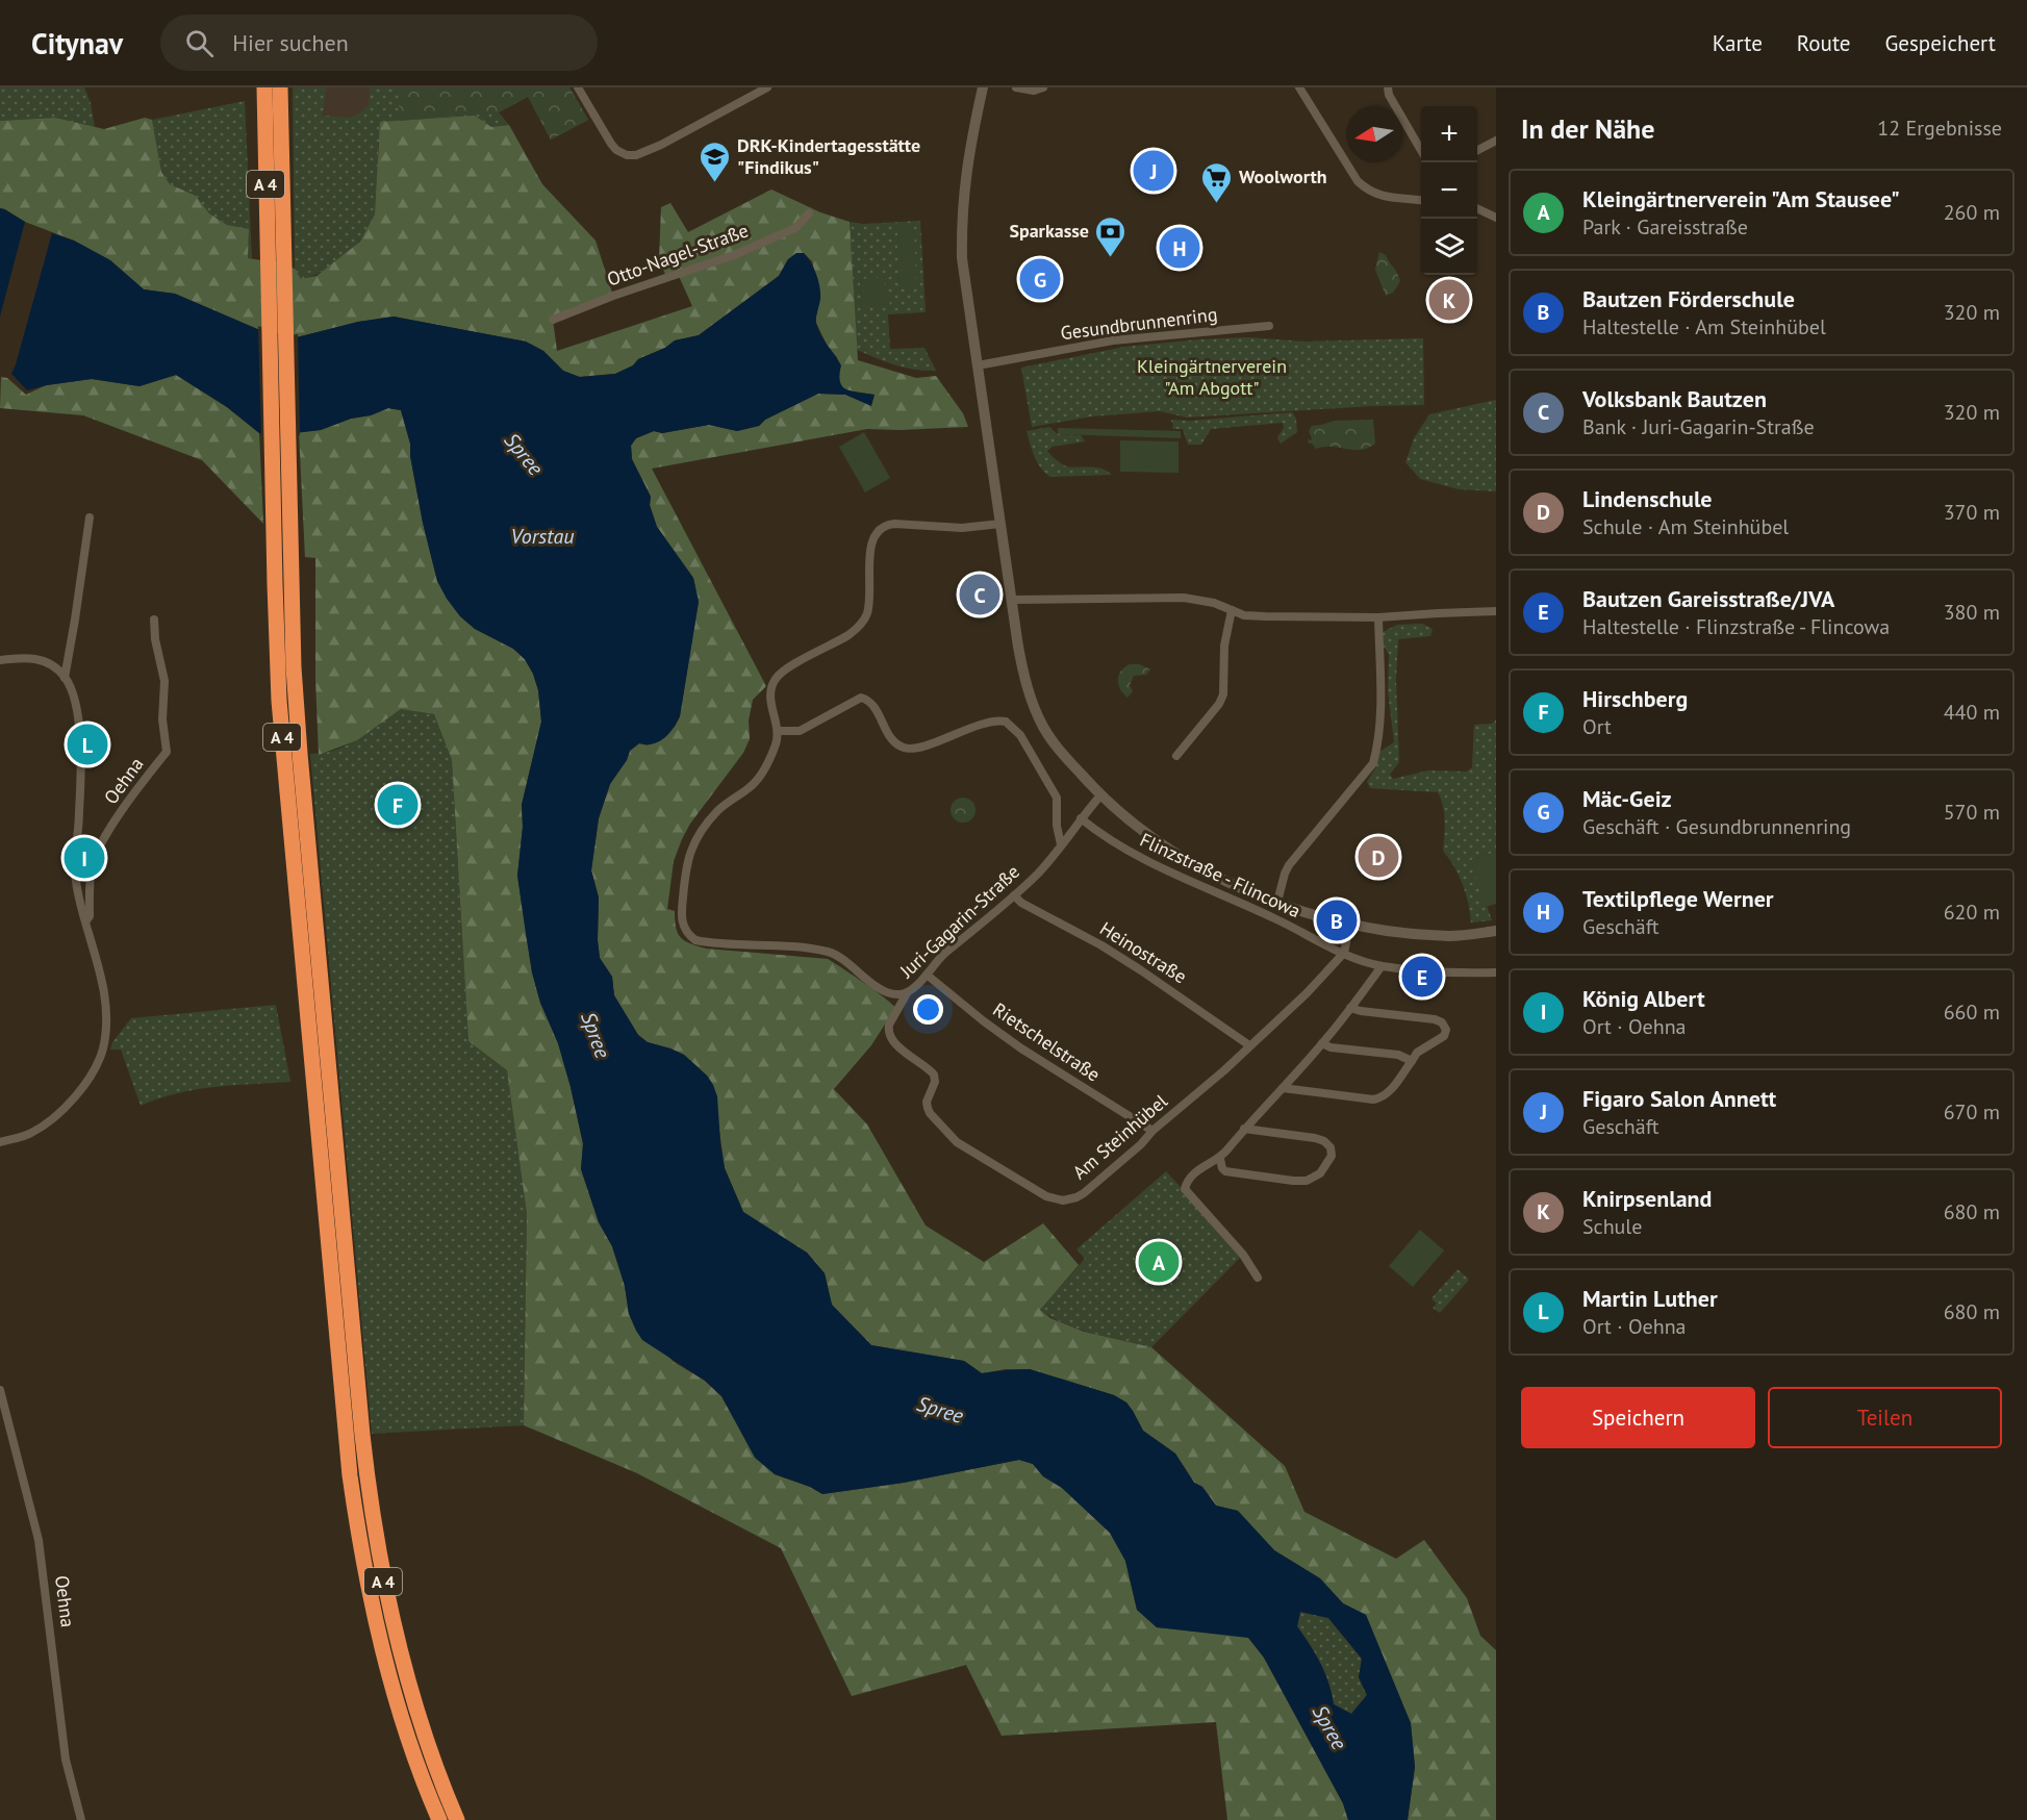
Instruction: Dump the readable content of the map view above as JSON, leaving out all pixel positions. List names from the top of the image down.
{
  "streets": {
    "highway": ["A 4"],
    "street": [
      "Otto-Nagel-Straße",
      "Gesundbrunnenring",
      "Oehna",
      "Flinzstraße - Flincowa",
      "Juri-Gagarin-Straße",
      "Heinostraße",
      "Rietschelstraße",
      "Am Steinhübel"
    ]
  },
  "crossings": [
    ["Flinzstraße - Flincowa", "Juri-Gagarin-Straße"],
    ["Flinzstraße - Flincowa", "Am Steinhübel"],
    ["Juri-Gagarin-Straße", "Heinostraße"],
    ["Juri-Gagarin-Straße", "Rietschelstraße"],
    ["Juri-Gagarin-Straße", "Am Steinhübel"],
    ["Heinostraße", "Am Steinhübel"],
    ["Rietschelstraße", "Am Steinhübel"]
  ],
  "water": ["Spree", "Vorstau"],
  "parks": ["Kleingärtnerverein \"Am Abgott\""],
  "places": {
    "school or university": ["DRK-Kindertagesstätte \"Findikus\""],
    "supermarket": ["Woolworth"],
    "bank": ["Sparkasse"]
  },
  "north": "left",
  "page": {
    "header": "Citynav",
    "search": "Hier suchen",
    "nav": ["Karte", "Route", "Gespeichert"],
    "heading": ["In der Nähe", "12 Ergebnisse"],
    "map_buttons": ["+", "−"],
    "pins": [
      "J",
      "H",
      "G",
      "K",
      "C",
      "L",
      "F",
      "D",
      "I",
      "B",
      "E",
      "A"
    ],
    "list": [
      {
        "mark": "A",
        "name": "Kleingärtnerverein \"Am Stausee\"",
        "note": "Park · Gareisstraße",
        "value": "260 m"
      },
      {
        "mark": "B",
        "name": "Bautzen Förderschule",
        "note": "Haltestelle · Am Steinhübel",
        "value": "320 m"
      },
      {
        "mark": "C",
        "name": "Volksbank Bautzen",
        "note": "Bank · Juri-Gagarin-Straße",
        "value": "320 m"
      },
      {
        "mark": "D",
        "name": "Lindenschule",
        "note": "Schule · Am Steinhübel",
        "value": "370 m"
      },
      {
        "mark": "E",
        "name": "Bautzen Gareisstraße/JVA",
        "note": "Haltestelle · Flinzstraße - Flincowa",
        "value": "380 m"
      },
      {
        "mark": "F",
        "name": "Hirschberg",
        "note": "Ort",
        "value": "440 m"
      },
      {
        "mark": "G",
        "name": "Mäc-Geiz",
        "note": "Geschäft · Gesundbrunnenring",
        "value": "570 m"
      },
      {
        "mark": "H",
        "name": "Textilpflege Werner",
        "note": "Geschäft",
        "value": "620 m"
      },
      {
        "mark": "I",
        "name": "König Albert",
        "note": "Ort · Oehna",
        "value": "660 m"
      },
      {
        "mark": "J",
        "name": "Figaro Salon Annett",
        "note": "Geschäft",
        "value": "670 m"
      },
      {
        "mark": "K",
        "name": "Knirpsenland",
        "note": "Schule",
        "value": "680 m"
      },
      {
        "mark": "L",
        "name": "Martin Luther",
        "note": "Ort · Oehna",
        "value": "680 m"
      }
    ],
    "buttons": ["Speichern", "Teilen"]
  }
}
